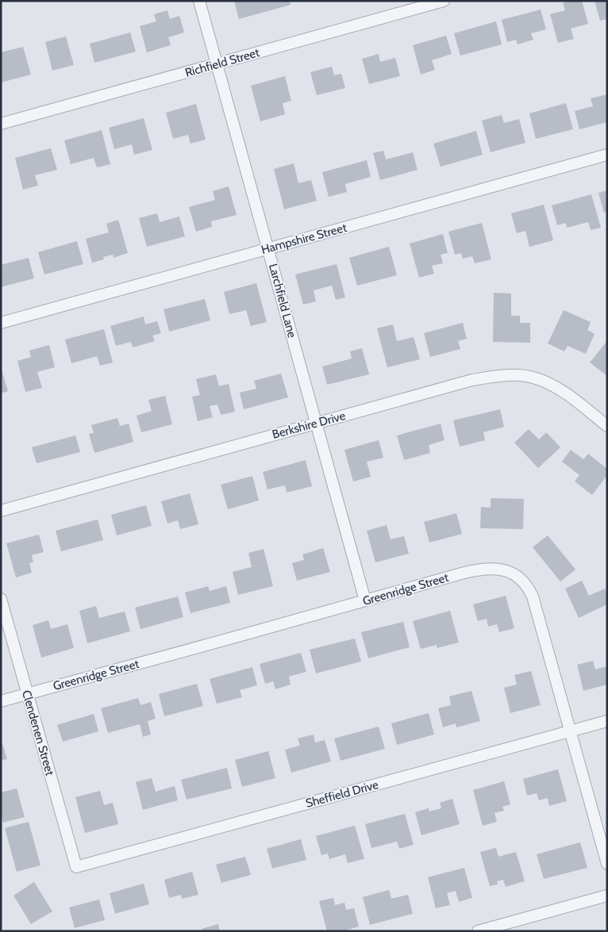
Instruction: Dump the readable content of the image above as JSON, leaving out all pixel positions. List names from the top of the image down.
{
  "streets": {
    "street": [
      "Richfield Street",
      "Hampshire Street",
      "Larchfield Lane",
      "Berkshire Drive",
      "Greenridge Street",
      "Clendenen Street",
      "Sheffield Drive"
    ]
  },
  "crossings": [
    ["Richfield Street", "Larchfield Lane"],
    ["Hampshire Street", "Larchfield Lane"],
    ["Larchfield Lane", "Berkshire Drive"],
    ["Larchfield Lane", "Greenridge Street"],
    ["Greenridge Street", "Clendenen Street"],
    ["Greenridge Street", "Sheffield Drive"],
    ["Clendenen Street", "Sheffield Drive"]
  ]
}
